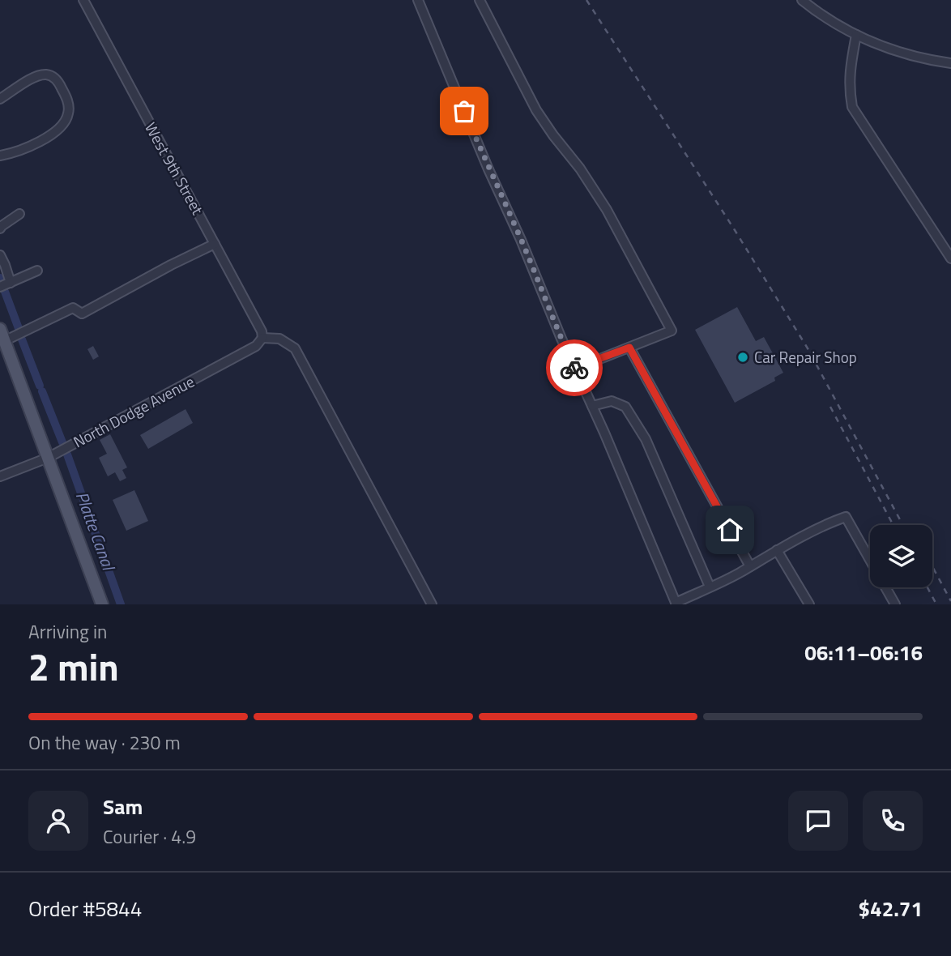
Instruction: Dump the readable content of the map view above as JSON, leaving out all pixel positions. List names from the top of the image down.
{
  "streets": {
    "street": ["West 9th Street", "North Dodge Avenue"]
  },
  "crossings": [
    ["West 9th Street", "North Dodge Avenue"]
  ],
  "water": ["Platte Canal"],
  "places": ["Car Repair Shop"],
  "page": {
    "heading": ["2 min", "Arriving in", "06:11–06:16"],
    "panel": [
      "Sam",
      "Courier · 4.9",
      "Order #5844",
      "$42.71"
    ],
    "bar": "On the way · 230 m"
  }
}
